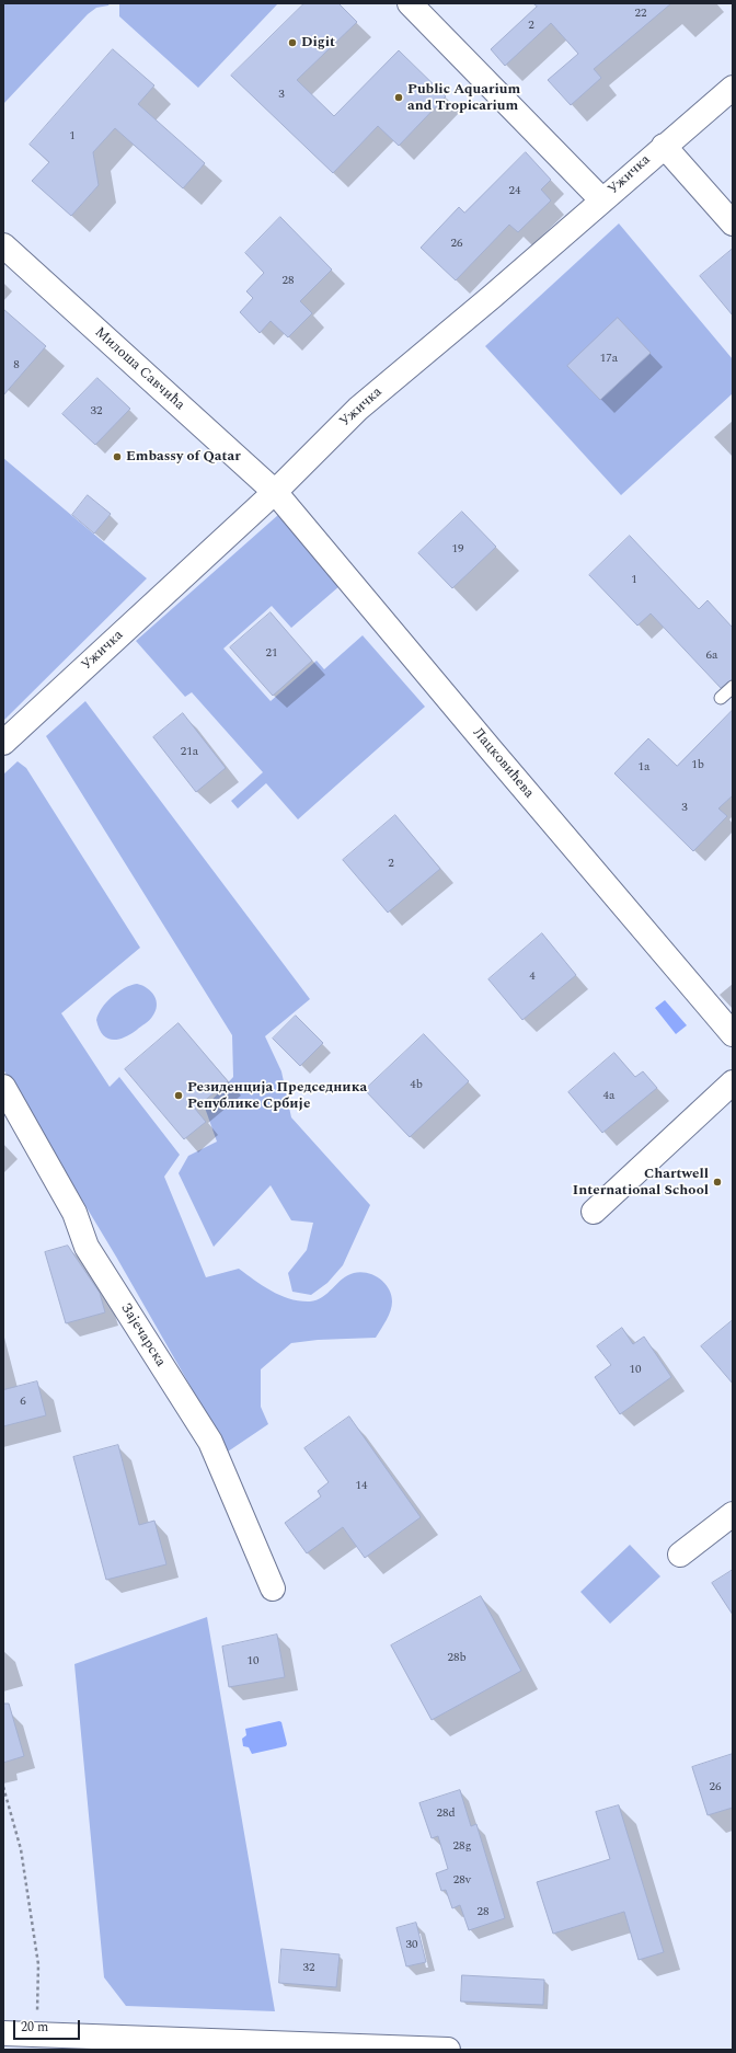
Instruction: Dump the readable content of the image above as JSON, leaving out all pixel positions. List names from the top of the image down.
{
  "streets": {
    "street": [
      "Ужичка",
      "Милоша Савчића",
      "Лацковићева",
      "Зајечарска"
    ]
  },
  "crossings": [
    ["Ужичка", "Милоша Савчића"],
    ["Ужичка", "Лацковићева"],
    ["Милоша Савчића", "Лацковићева"]
  ],
  "places": [
    "Digit",
    "Public Aquarium and Tropicarium",
    "Embassy of Qatar",
    "Резиденција Председника Републике Србије",
    "Chartwell International School"
  ],
  "house_numbers": [
    "22",
    "2",
    "3",
    "1",
    "24",
    "26",
    "28",
    "17a",
    "8",
    "32",
    "19",
    "1",
    "21",
    "6a",
    "21a",
    "1b",
    "1a",
    "3",
    "2",
    "4",
    "4b",
    "4a",
    "10",
    "6",
    "14",
    "28b",
    "10",
    "26",
    "28d",
    "28g",
    "28v",
    "28",
    "30",
    "32"
  ],
  "scale_bar": "20 m"
}
